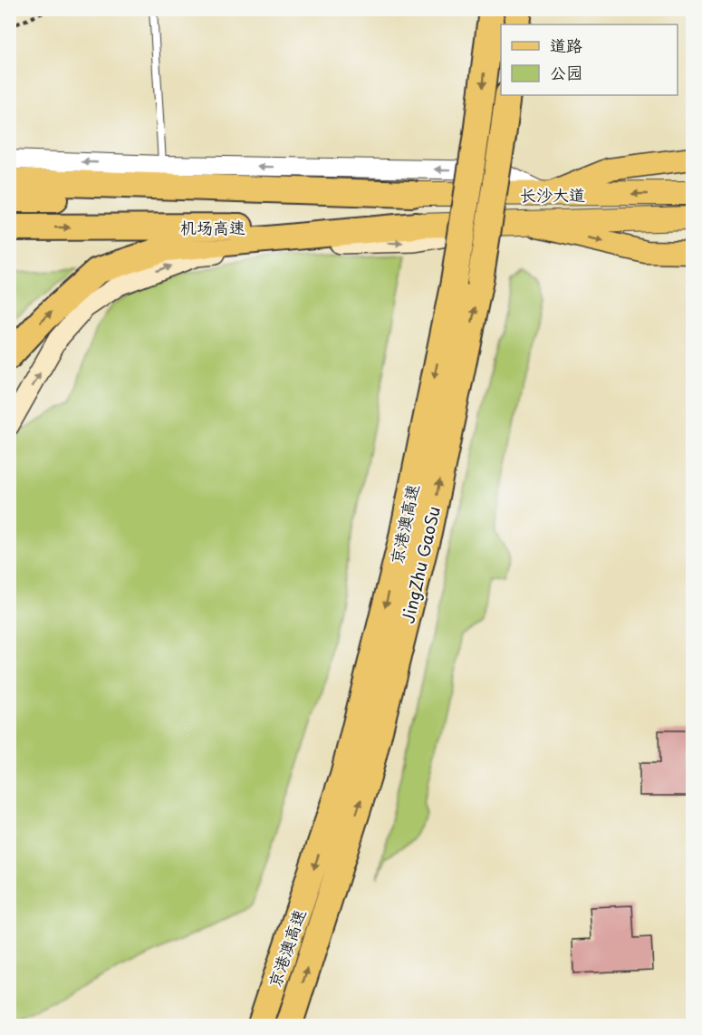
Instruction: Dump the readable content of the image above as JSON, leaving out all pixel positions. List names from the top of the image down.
{
  "streets": {
    "highway": [
      "长沙大道",
      "机场高速",
      "京港澳高速",
      "JingZhu GaoSu"
    ]
  },
  "crossings": [
    ["长沙大道", "机场高速"]
  ],
  "one_way": ["京港澳高速", "JingZhu GaoSu"],
  "legend": ["道路", "公园"]
}
